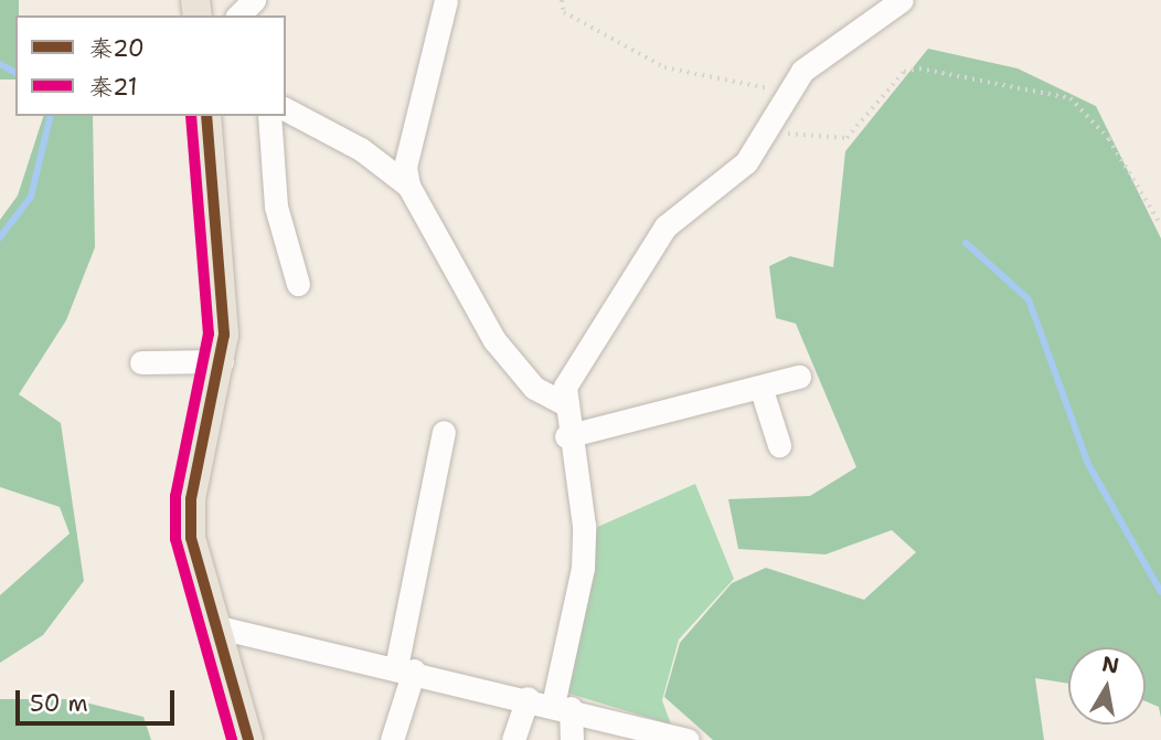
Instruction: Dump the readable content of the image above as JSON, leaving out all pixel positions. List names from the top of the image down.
{
  "lines": ["transit line 秦20", "transit line 秦21"],
  "legend": ["秦20", "秦21"],
  "scale_bar": "50 m",
  "north": "top"
}
